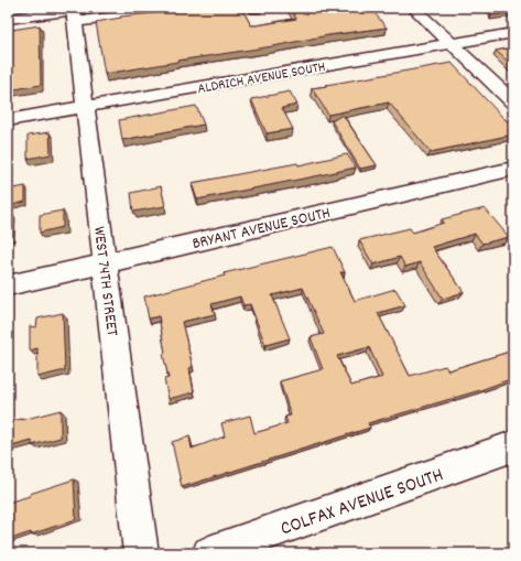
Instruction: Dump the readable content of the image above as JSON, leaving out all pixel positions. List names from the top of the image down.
{
  "streets": {
    "street": [
      "ALDRICH AVENUE SOUTH",
      "BRYANT AVENUE SOUTH",
      "WEST 74TH STREET",
      "COLFAX AVENUE SOUTH"
    ]
  },
  "crossings": [
    ["ALDRICH AVENUE SOUTH", "WEST 74TH STREET"],
    ["BRYANT AVENUE SOUTH", "WEST 74TH STREET"]
  ]
}
